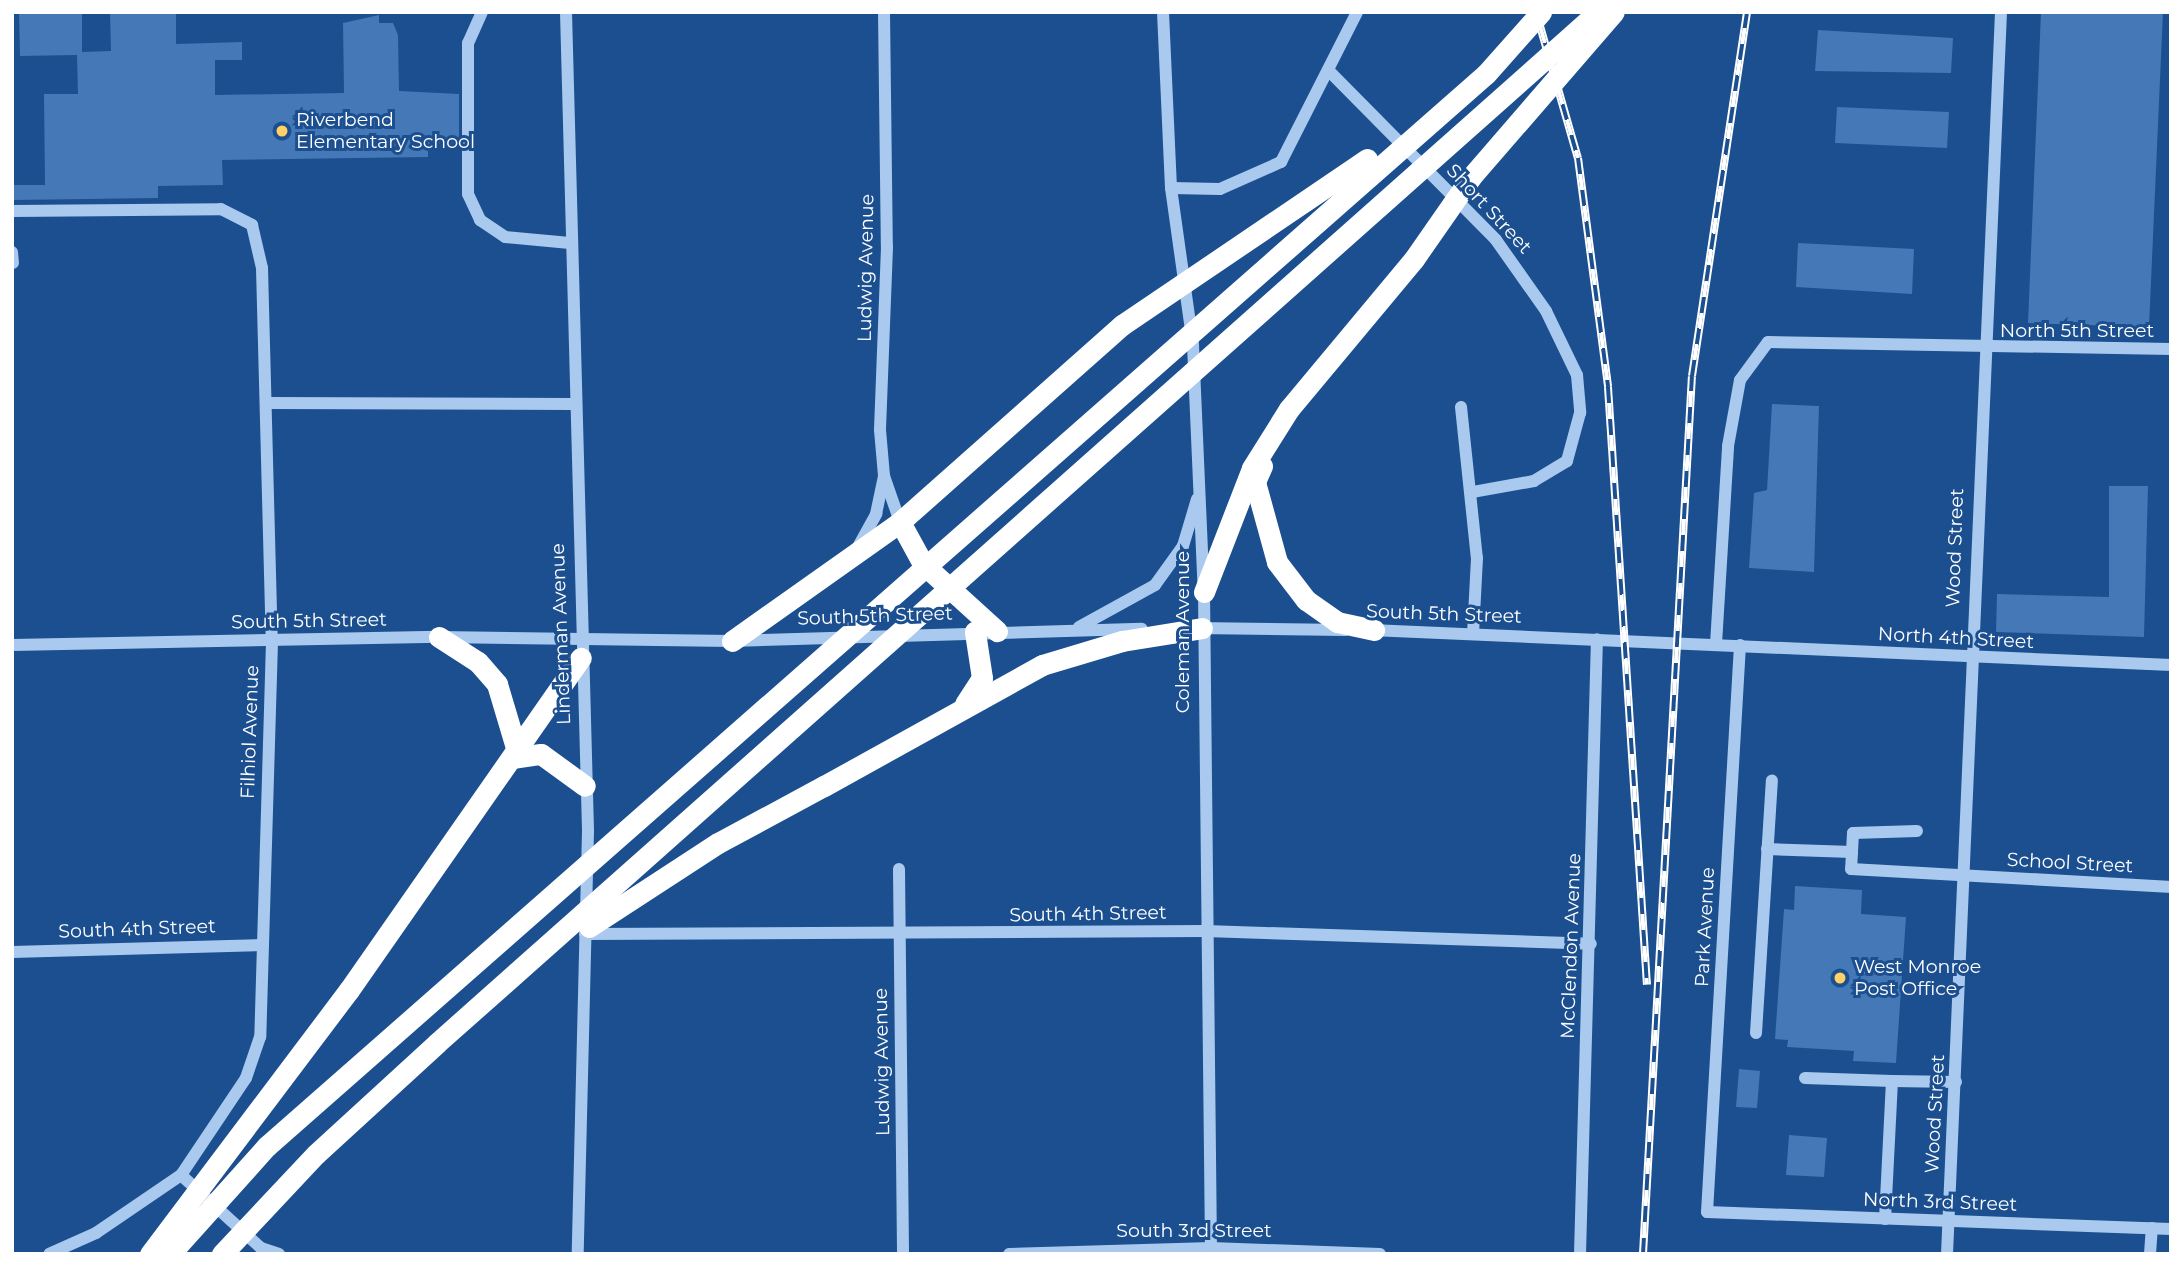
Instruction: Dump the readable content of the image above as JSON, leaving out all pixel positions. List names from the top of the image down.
{
  "streets": {
    "street": [
      "Short Street",
      "Ludwig Avenue",
      "North 5th Street",
      "Wood Street",
      "South 5th Street",
      "Coleman Avenue",
      "Linderman Avenue",
      "North 4th Street",
      "Filhiol Avenue",
      "School Street",
      "South 4th Street",
      "Park Avenue",
      "McClendon Avenue",
      "North 3rd Street",
      "South 3rd Street"
    ]
  },
  "crossings": [
    ["Ludwig Avenue", "South 4th Street"],
    ["North 5th Street", "Wood Street"],
    ["North 5th Street", "South 5th Street"],
    ["Wood Street", "North 4th Street"],
    ["Wood Street", "School Street"],
    ["Wood Street", "North 3rd Street"],
    ["South 5th Street", "Coleman Avenue"],
    ["South 5th Street", "Linderman Avenue"],
    ["South 5th Street", "North 4th Street"],
    ["South 5th Street", "Filhiol Avenue"],
    ["South 5th Street", "Park Avenue"],
    ["South 5th Street", "McClendon Avenue"],
    ["Coleman Avenue", "South 4th Street"],
    ["Coleman Avenue", "South 3rd Street"],
    ["Linderman Avenue", "South 4th Street"],
    ["North 4th Street", "Park Avenue"],
    ["Filhiol Avenue", "South 4th Street"],
    ["South 4th Street", "McClendon Avenue"],
    ["Park Avenue", "North 3rd Street"]
  ],
  "places": ["Riverbend Elementary School", "West Monroe Post Office"]
}
